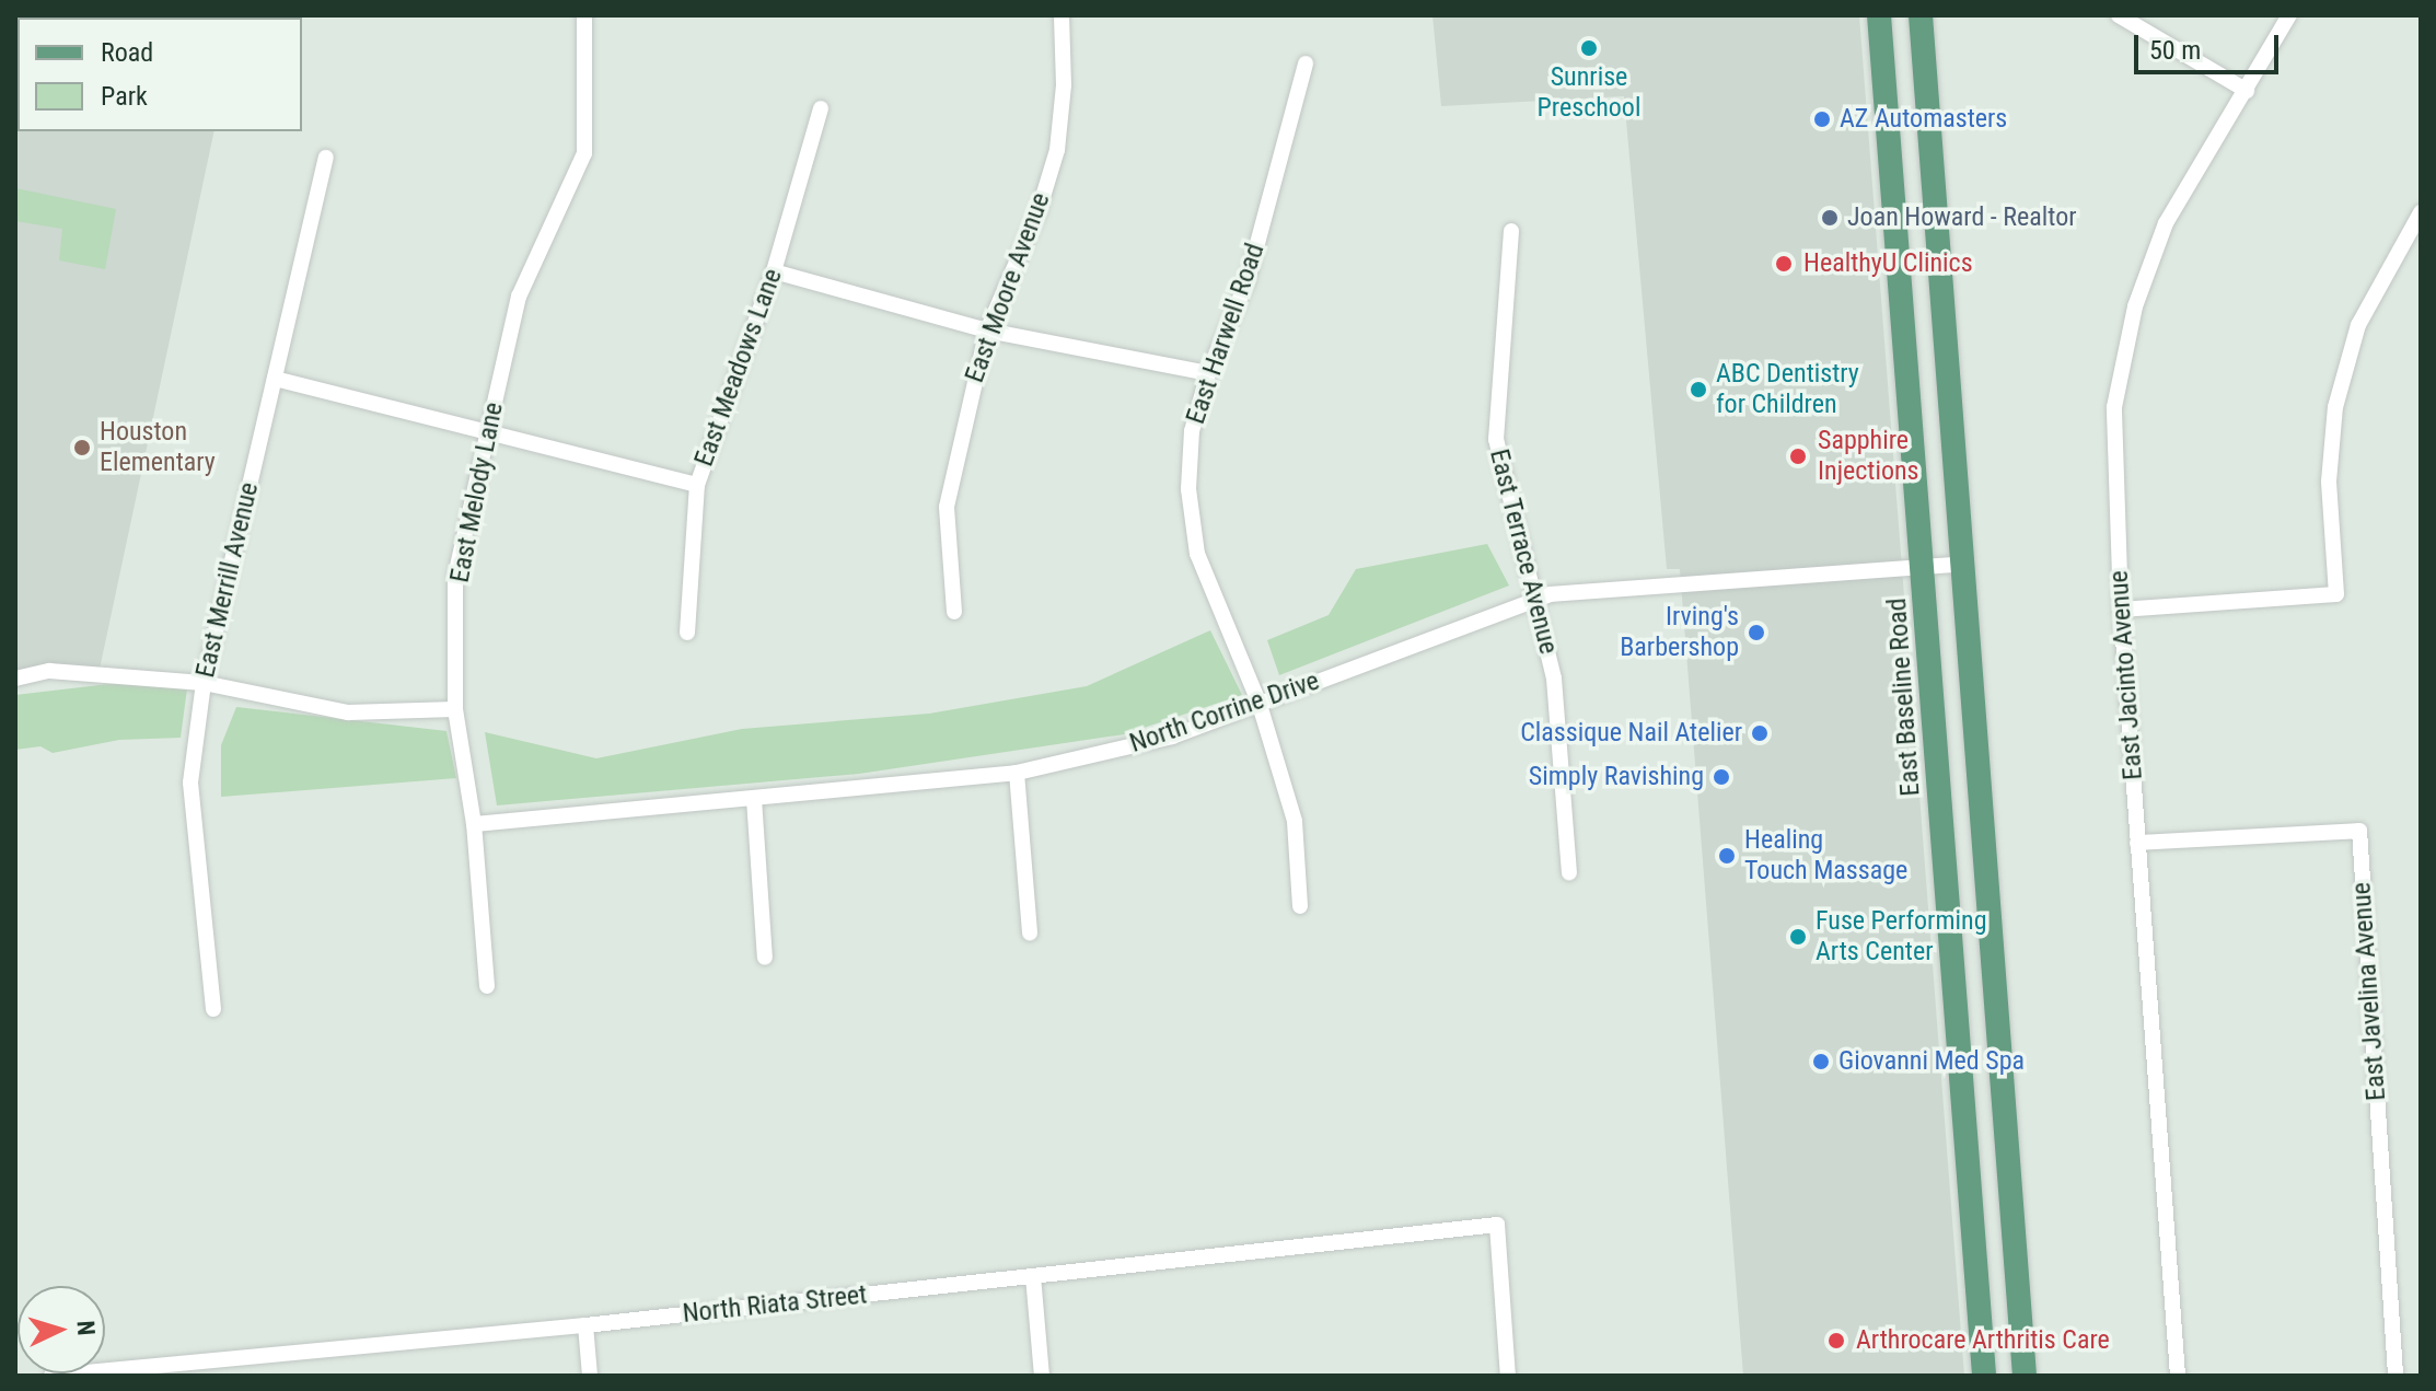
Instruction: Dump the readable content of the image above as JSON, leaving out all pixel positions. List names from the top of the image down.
{
  "streets": {
    "main road": ["East Baseline Road"],
    "street": [
      "East Moore Avenue",
      "East Harwell Road",
      "East Meadows Lane",
      "East Melody Lane",
      "East Terrace Avenue",
      "East Merrill Avenue",
      "East Jacinto Avenue",
      "North Corrine Drive",
      "East Javelina Avenue",
      "North Riata Street"
    ]
  },
  "crossings": [
    ["East Harwell Road", "North Corrine Drive"],
    ["East Melody Lane", "North Corrine Drive"],
    ["East Terrace Avenue", "North Corrine Drive"],
    ["East Jacinto Avenue", "East Javelina Avenue"],
    ["East Baseline Road", "North Corrine Drive"]
  ],
  "places": [
    "Sunrise Preschool",
    "AZ Automasters",
    "Joan Howard - Realtor",
    "HealthyU Clinics",
    "ABC Dentistry for Children",
    "Houston Elementary",
    "Sapphire Injections",
    "Irving's Barbershop",
    "Classique Nail Atelier",
    "Simply Ravishing",
    "Healing Touch Massage",
    "Fuse Performing Arts Center",
    "Giovanni Med Spa",
    "Arthrocare Arthritis Care"
  ],
  "legend": ["Road", "Park"],
  "scale_bar": "50 m",
  "north": "right"
}
